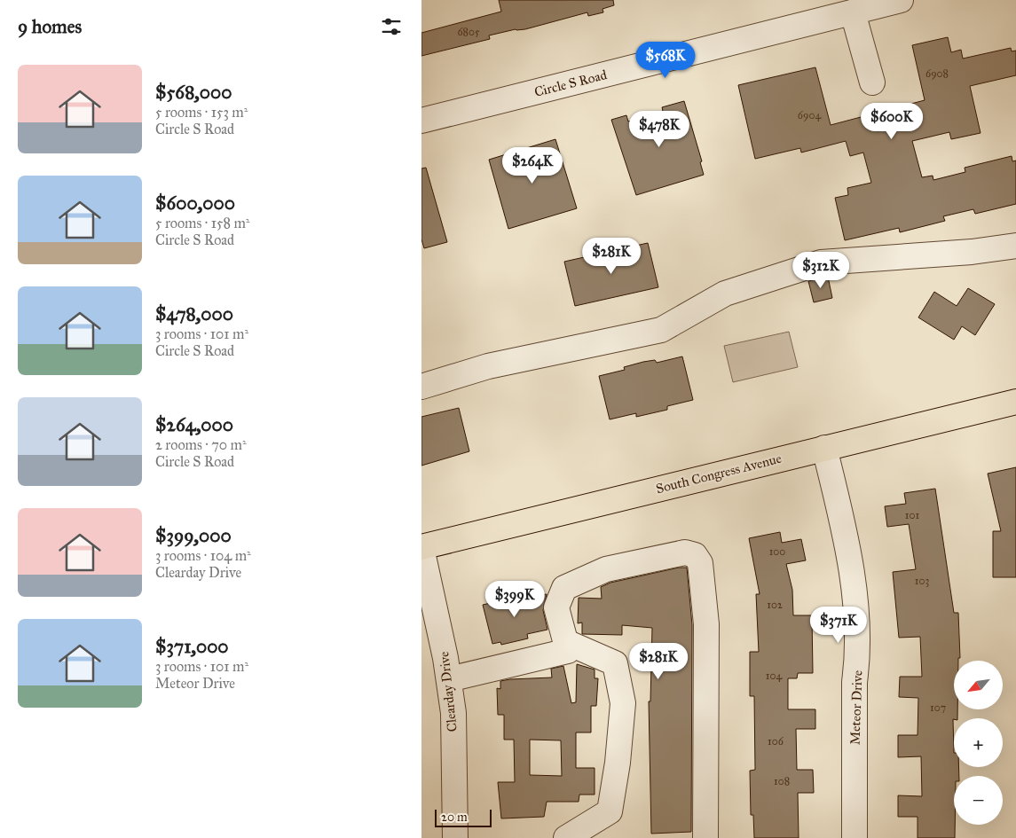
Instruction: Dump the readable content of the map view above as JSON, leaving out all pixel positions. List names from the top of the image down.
{
  "streets": {
    "main road": ["South Congress Avenue"],
    "street": ["Circle S Road", "Clearday Drive", "Meteor Drive"]
  },
  "crossings": [
    ["South Congress Avenue", "Clearday Drive"],
    ["South Congress Avenue", "Meteor Drive"]
  ],
  "house_numbers": [
    "6805",
    "6908",
    "6904",
    "101",
    "100",
    "103",
    "102",
    "104",
    "107",
    "106",
    "108"
  ],
  "scale_bar": "20 m",
  "north": "bottom left",
  "page": {
    "heading": "9 homes",
    "price": [
      "$568K",
      "$600K",
      "$478K",
      "$264K",
      "$281K",
      "$312K",
      "$399K",
      "$371K",
      "$281K"
    ],
    "list": [
      {
        "name": "$568,000",
        "note": "5 rooms · 153 m² · Circle S Road"
      },
      {
        "name": "$600,000",
        "note": "5 rooms · 158 m² · Circle S Road"
      },
      {
        "name": "$478,000",
        "note": "3 rooms · 101 m² · Circle S Road"
      },
      {
        "name": "$264,000",
        "note": "2 rooms · 70 m² · Circle S Road"
      },
      {
        "name": "$399,000",
        "note": "3 rooms · 104 m² · Clearday Drive"
      },
      {
        "name": "$371,000",
        "note": "3 rooms · 101 m² · Meteor Drive"
      }
    ],
    "map_buttons": ["+", "−"],
    "scale": "20 m"
  }
}
